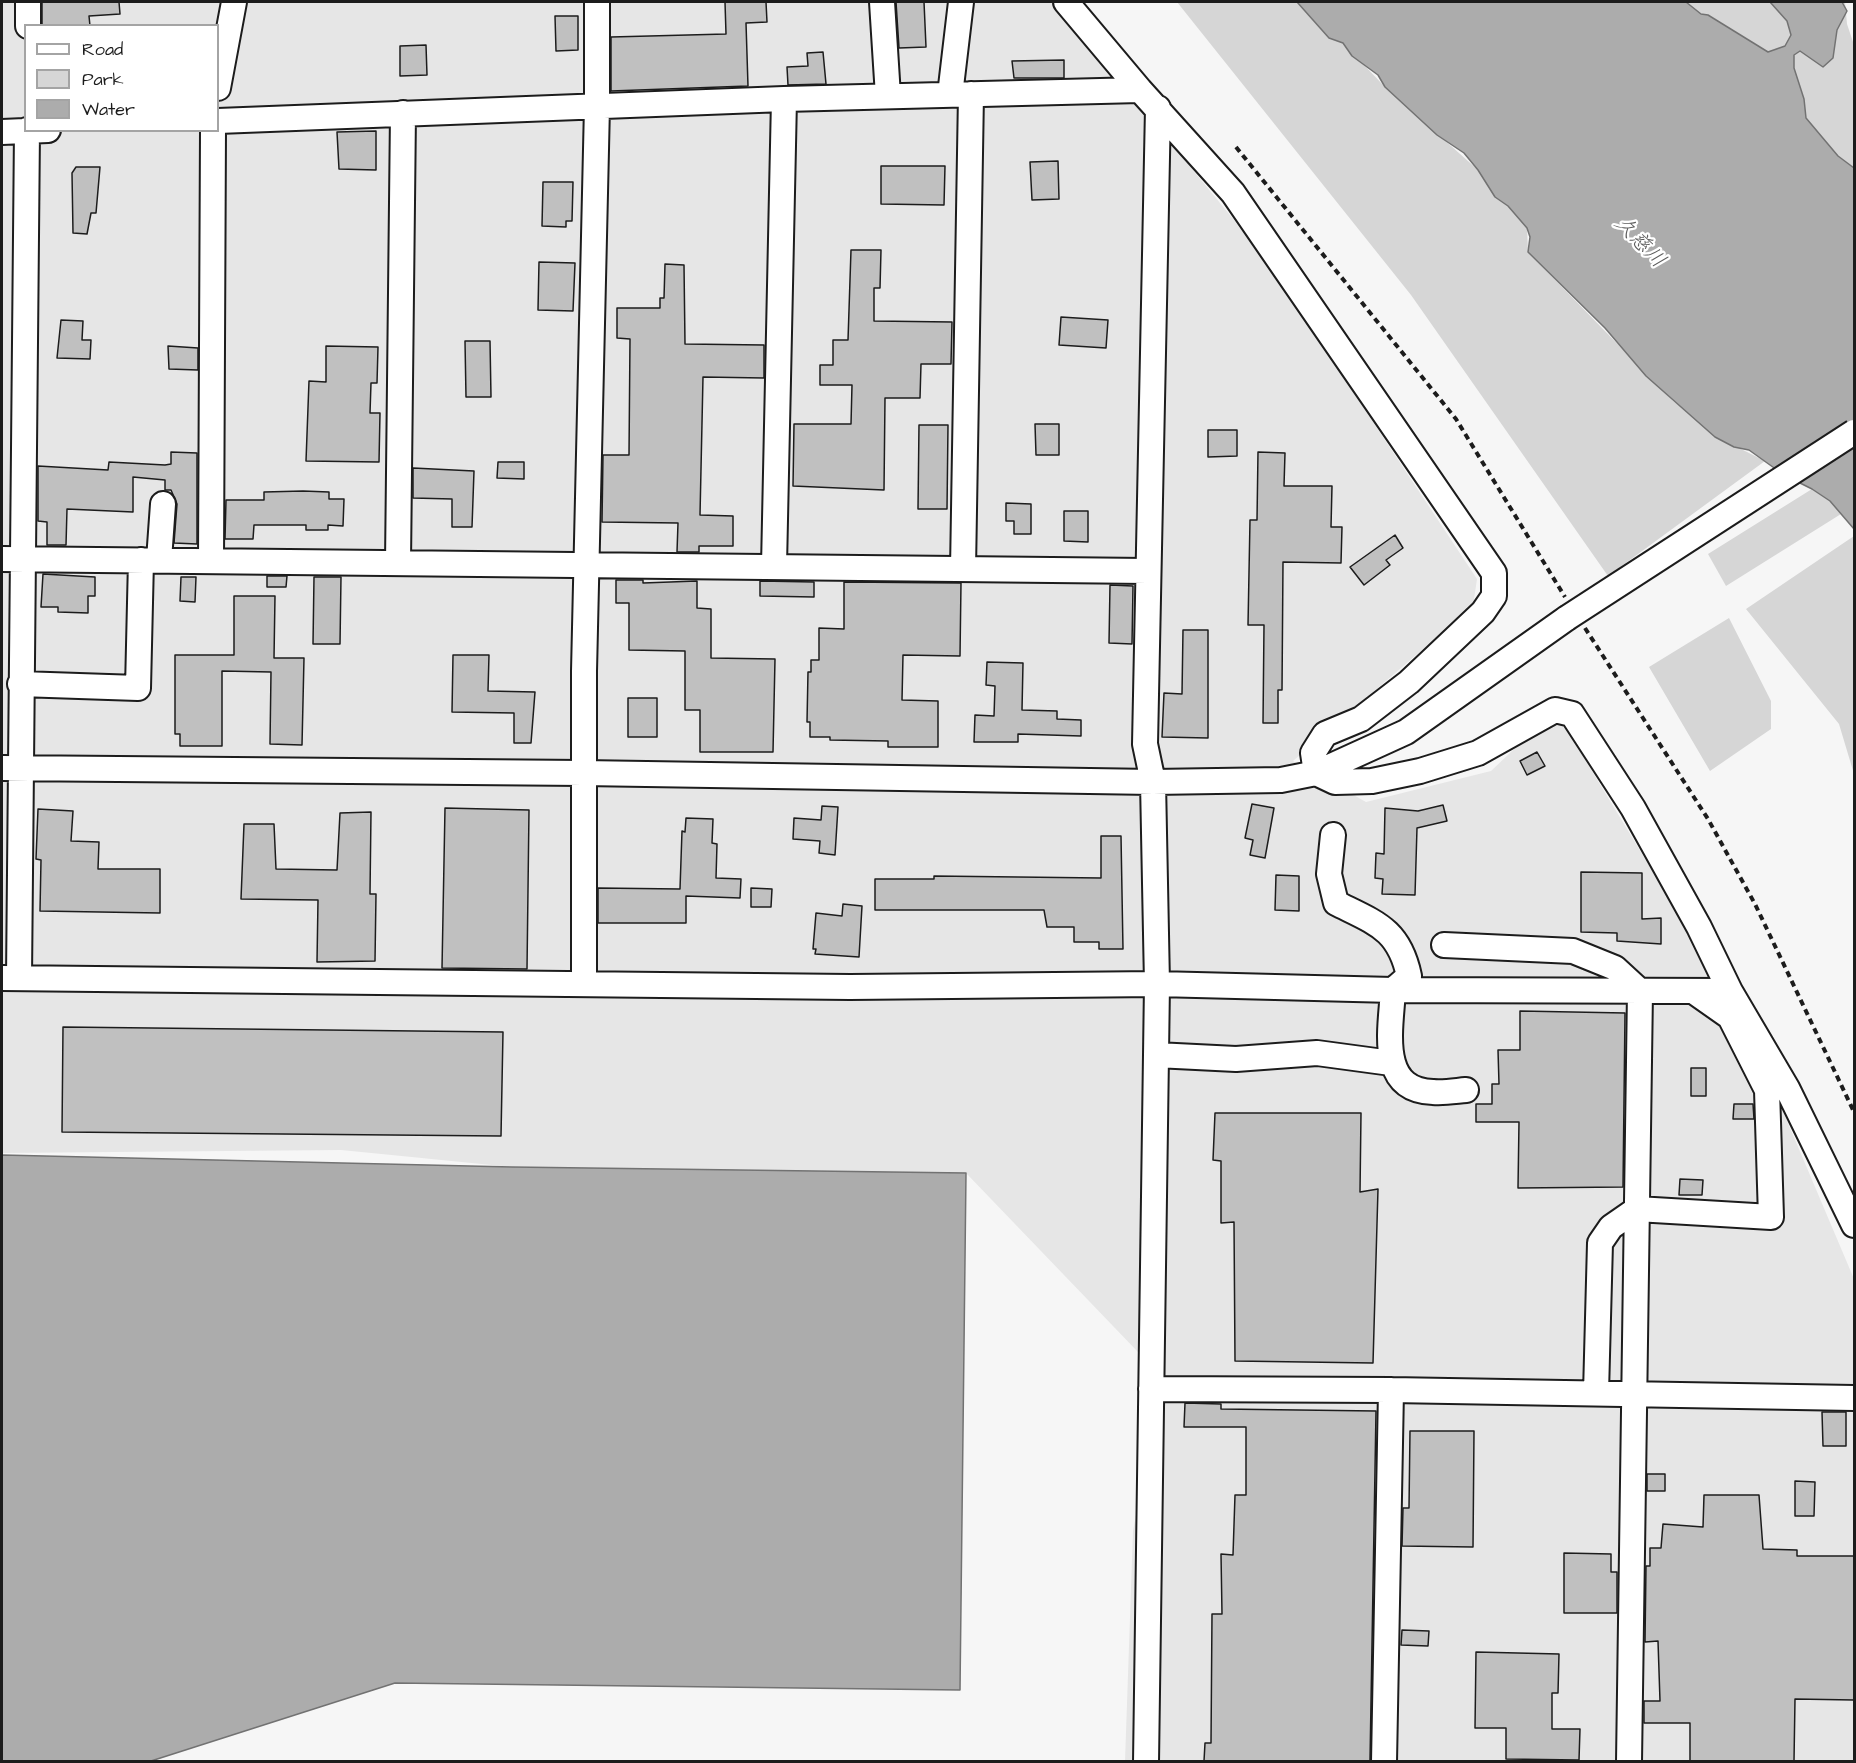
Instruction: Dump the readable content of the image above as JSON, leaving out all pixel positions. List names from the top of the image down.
{
  "water": ["久慈川"],
  "legend": ["Road", "Park", "Water"]
}
